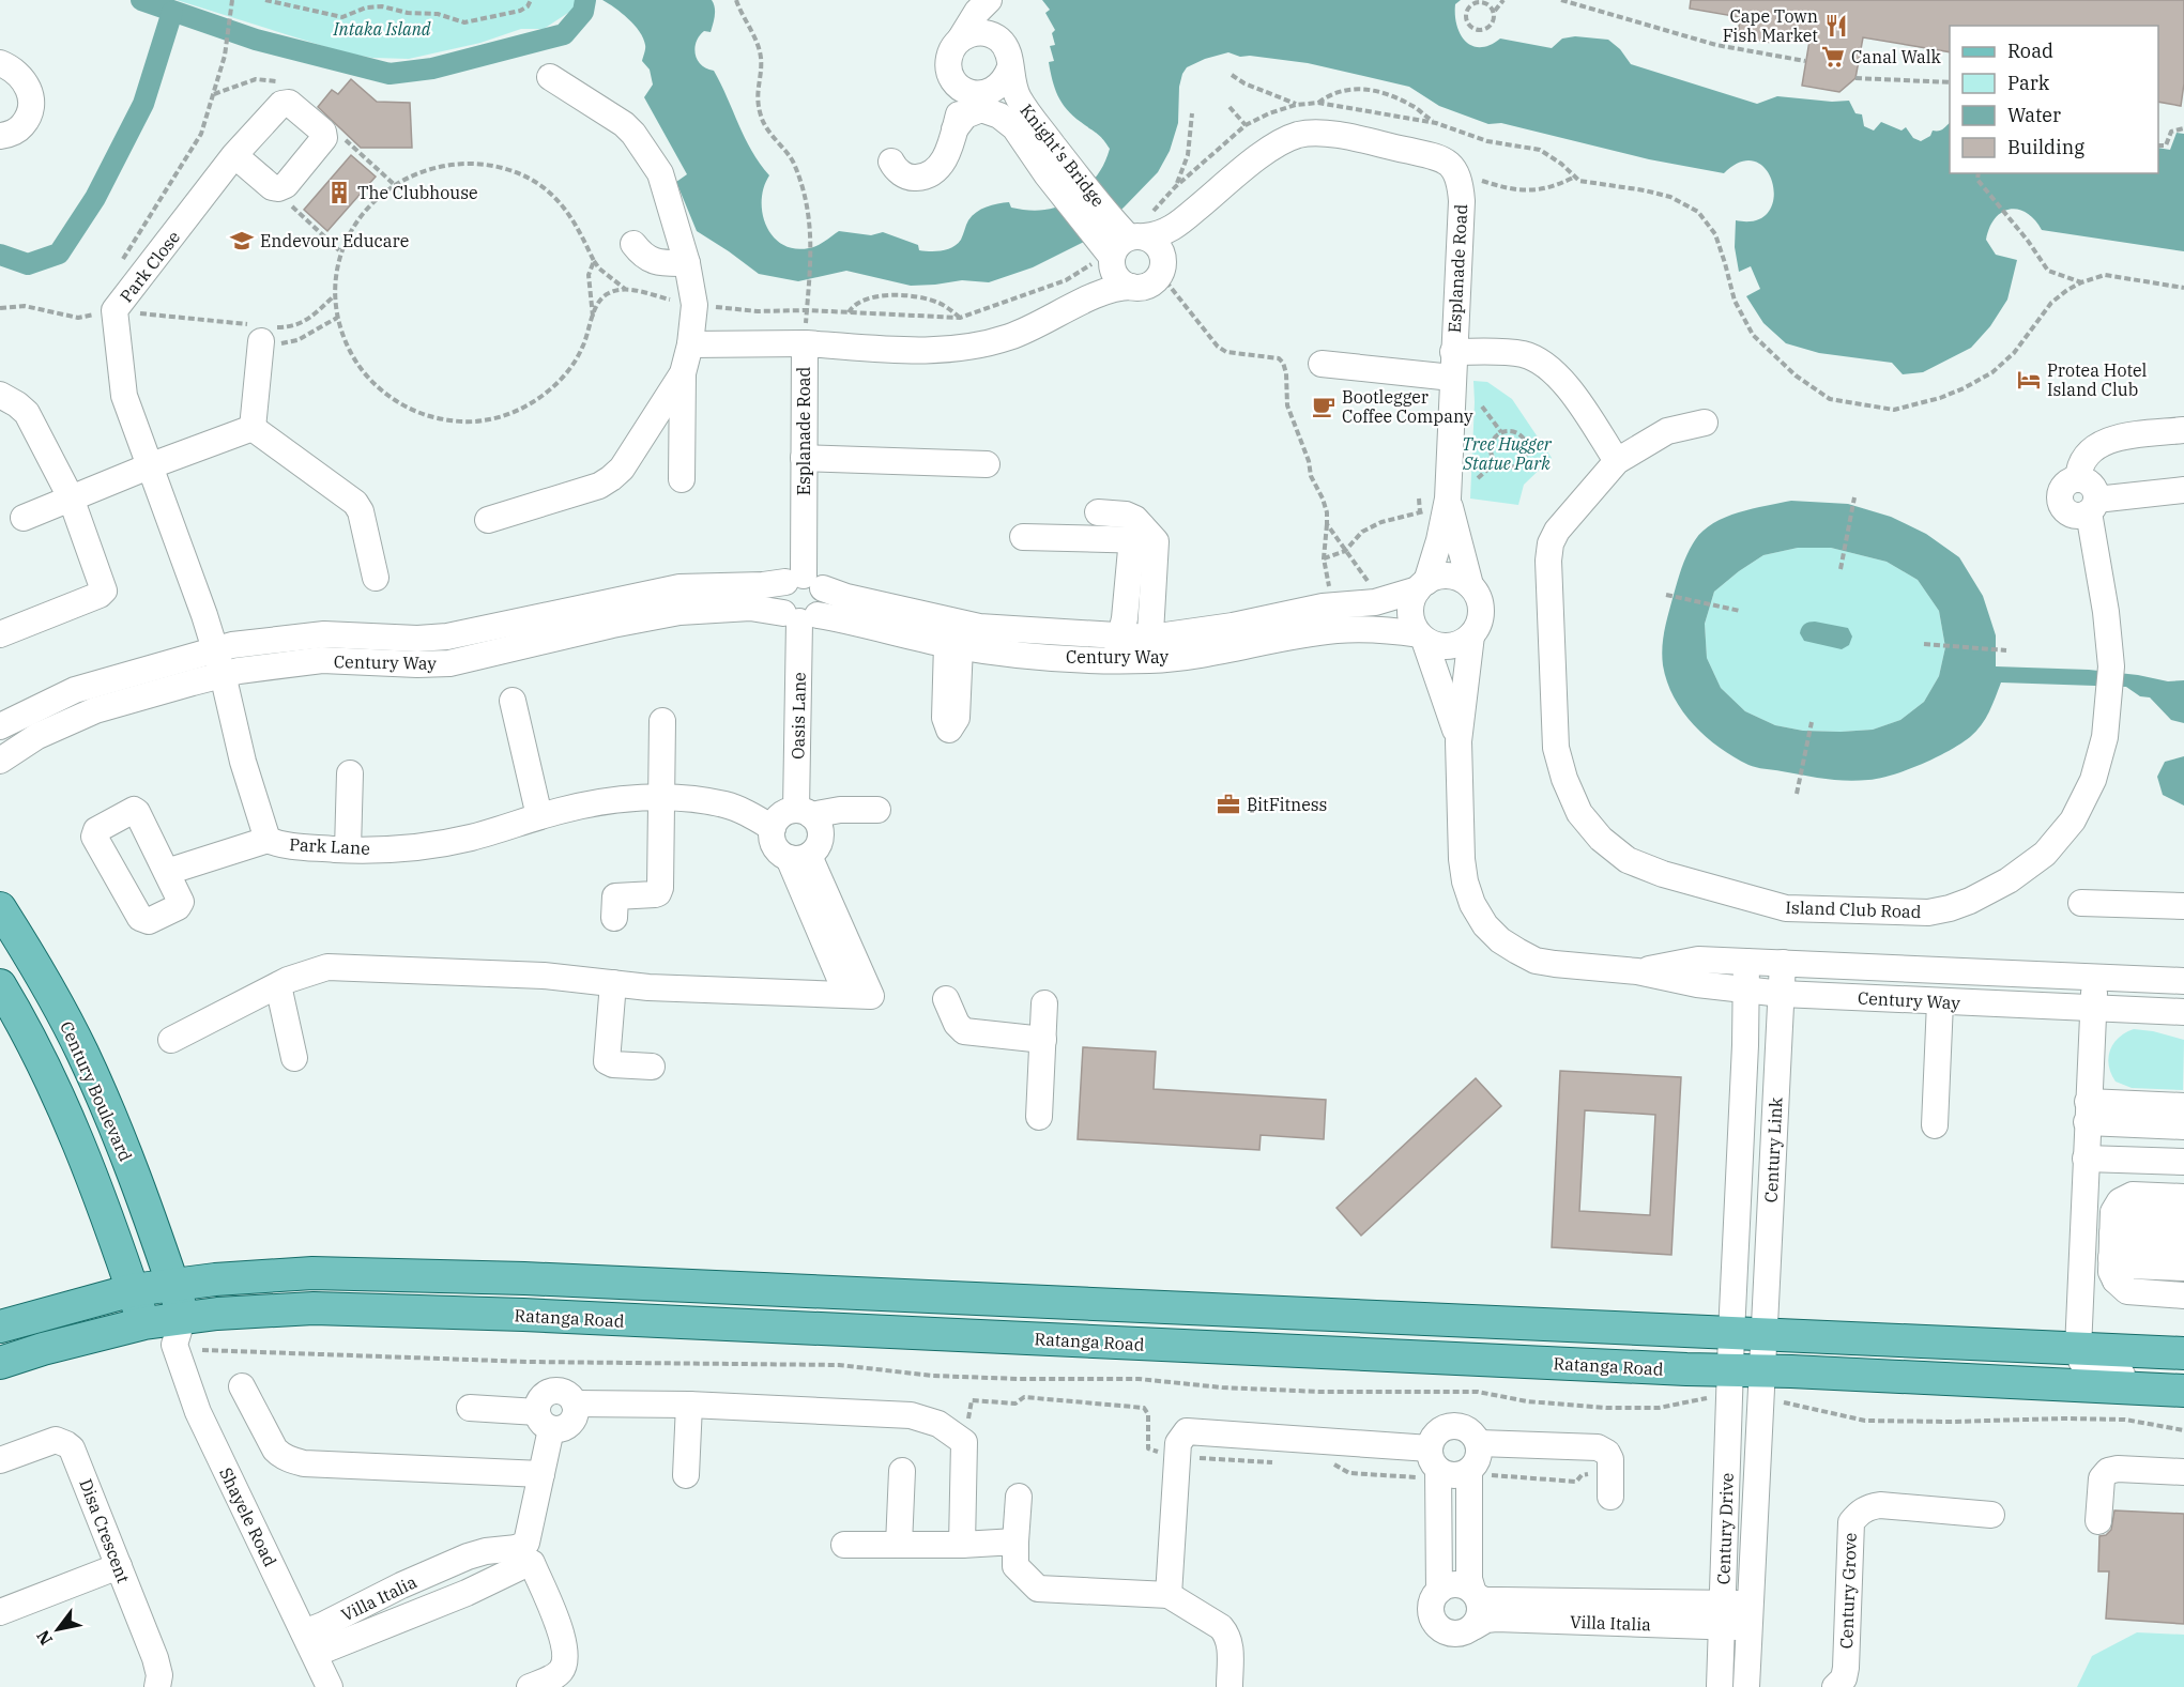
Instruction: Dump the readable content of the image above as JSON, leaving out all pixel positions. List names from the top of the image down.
{
  "streets": {
    "main road": ["Century Boulevard", "Ratanga Road"],
    "street": [
      "Knight's Bridge",
      "Park Close",
      "Esplanade Road",
      "Century Way",
      "Oasis Lane",
      "Park Lane",
      "Island Club Road",
      "Century Link",
      "Shayele Road",
      "Century Drive",
      "Disa Crescent",
      "Century Grove",
      "Villa Italia"
    ]
  },
  "crossings": [
    ["Knight's Bridge", "Esplanade Road"],
    ["Park Close", "Park Lane"],
    ["Esplanade Road", "Century Way"],
    ["Century Way", "Oasis Lane"],
    ["Century Way", "Park Lane"],
    ["Century Way", "Century Link"],
    ["Century Boulevard", "Ratanga Road"],
    ["Century Boulevard", "Shayele Road"],
    ["Century Link", "Ratanga Road"],
    ["Century Link", "Century Drive"],
    ["Ratanga Road", "Shayele Road"],
    ["Ratanga Road", "Century Drive"],
    ["Shayele Road", "Villa Italia"],
    ["Century Drive", "Villa Italia"]
  ],
  "parks": ["Intaka Island", "Tree Hugger Statue Park"],
  "places": {
    "restaurant": ["Cape Town Fish Market"],
    "supermarket": ["Canal Walk"],
    "building": ["The Clubhouse"],
    "school or university": ["Endevour Educare"],
    "hotel": ["Protea Hotel Island Club"],
    "cafe": ["Bootlegger Coffee Company"],
    "office": ["₿itFitness"]
  },
  "legend": [
    "Road",
    "Park",
    "Water",
    "Building"
  ],
  "north": "bottom left"
}
